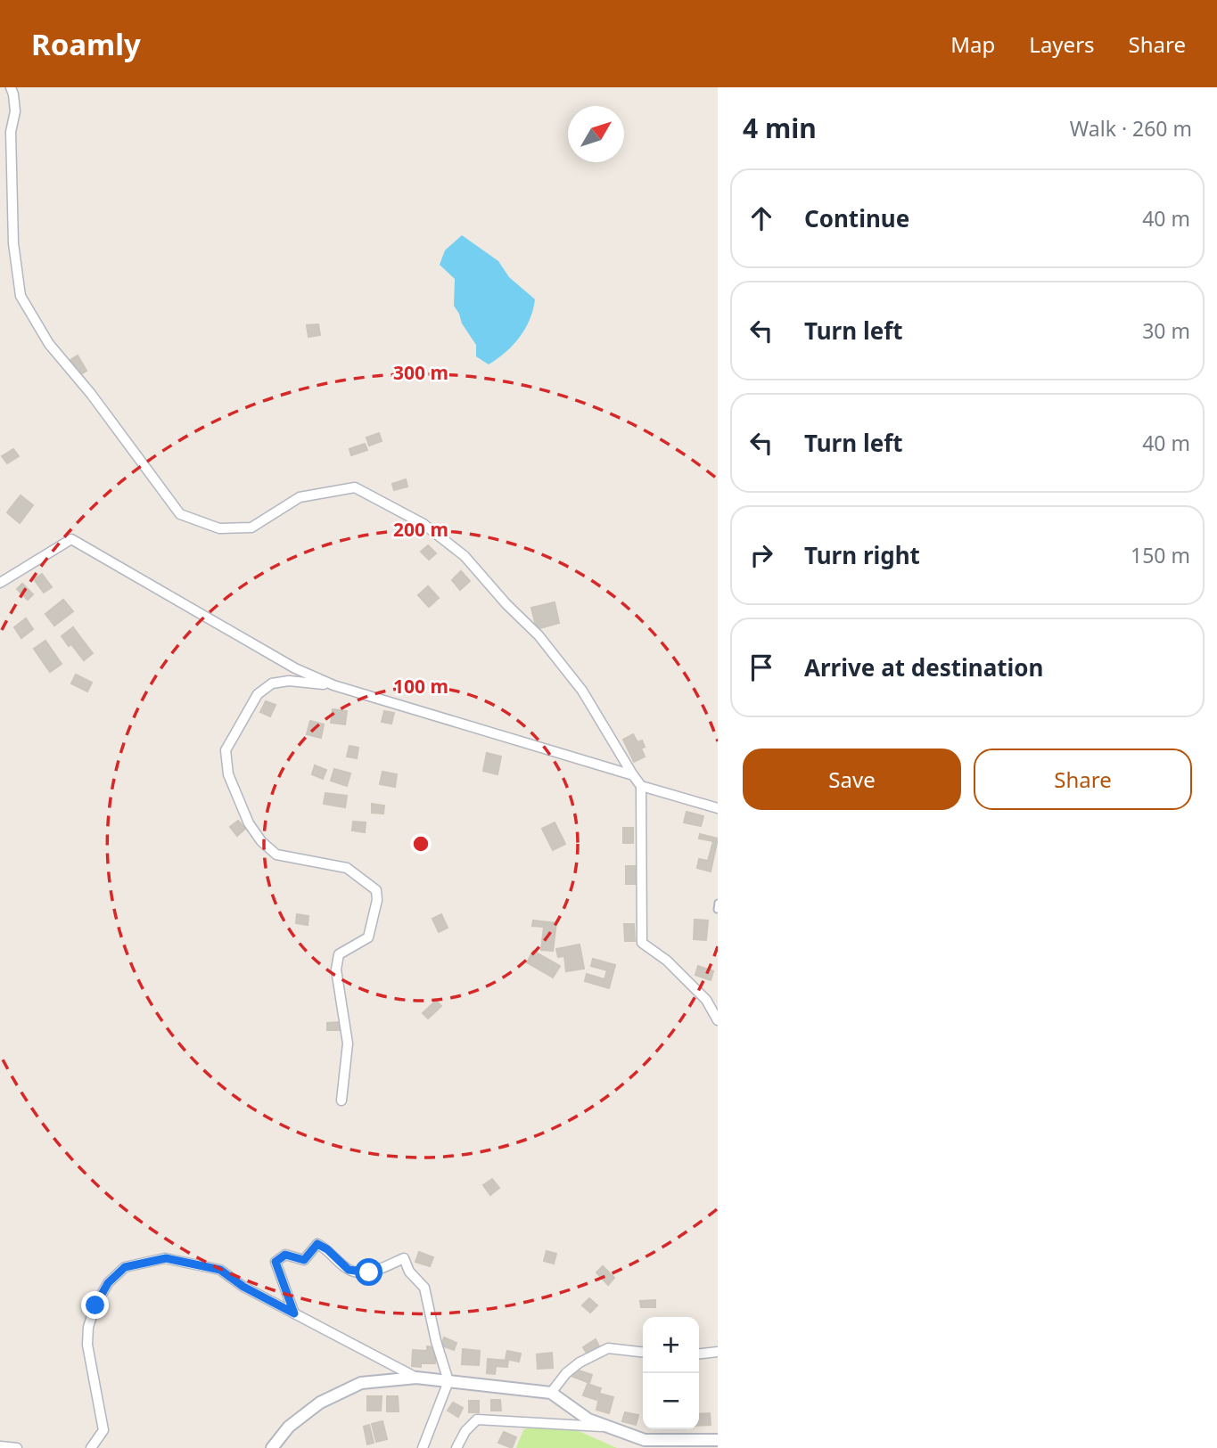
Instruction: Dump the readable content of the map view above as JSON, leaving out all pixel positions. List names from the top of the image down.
{
  "north": "top right",
  "page": {
    "header": "Roamly",
    "nav": ["Map", "Layers", "Share"],
    "heading": ["4 min", "Walk · 260 m"],
    "list": [
      ["Continue", "40 m"],
      ["Turn left", "30 m"],
      ["Turn left", "40 m"],
      ["Turn right", "150 m"],
      "Arrive at destination"
    ],
    "buttons": ["Save", "Share"],
    "map_buttons": ["+", "−"]
  },
  "rings": ["300 m", "200 m", "100 m"]
}
